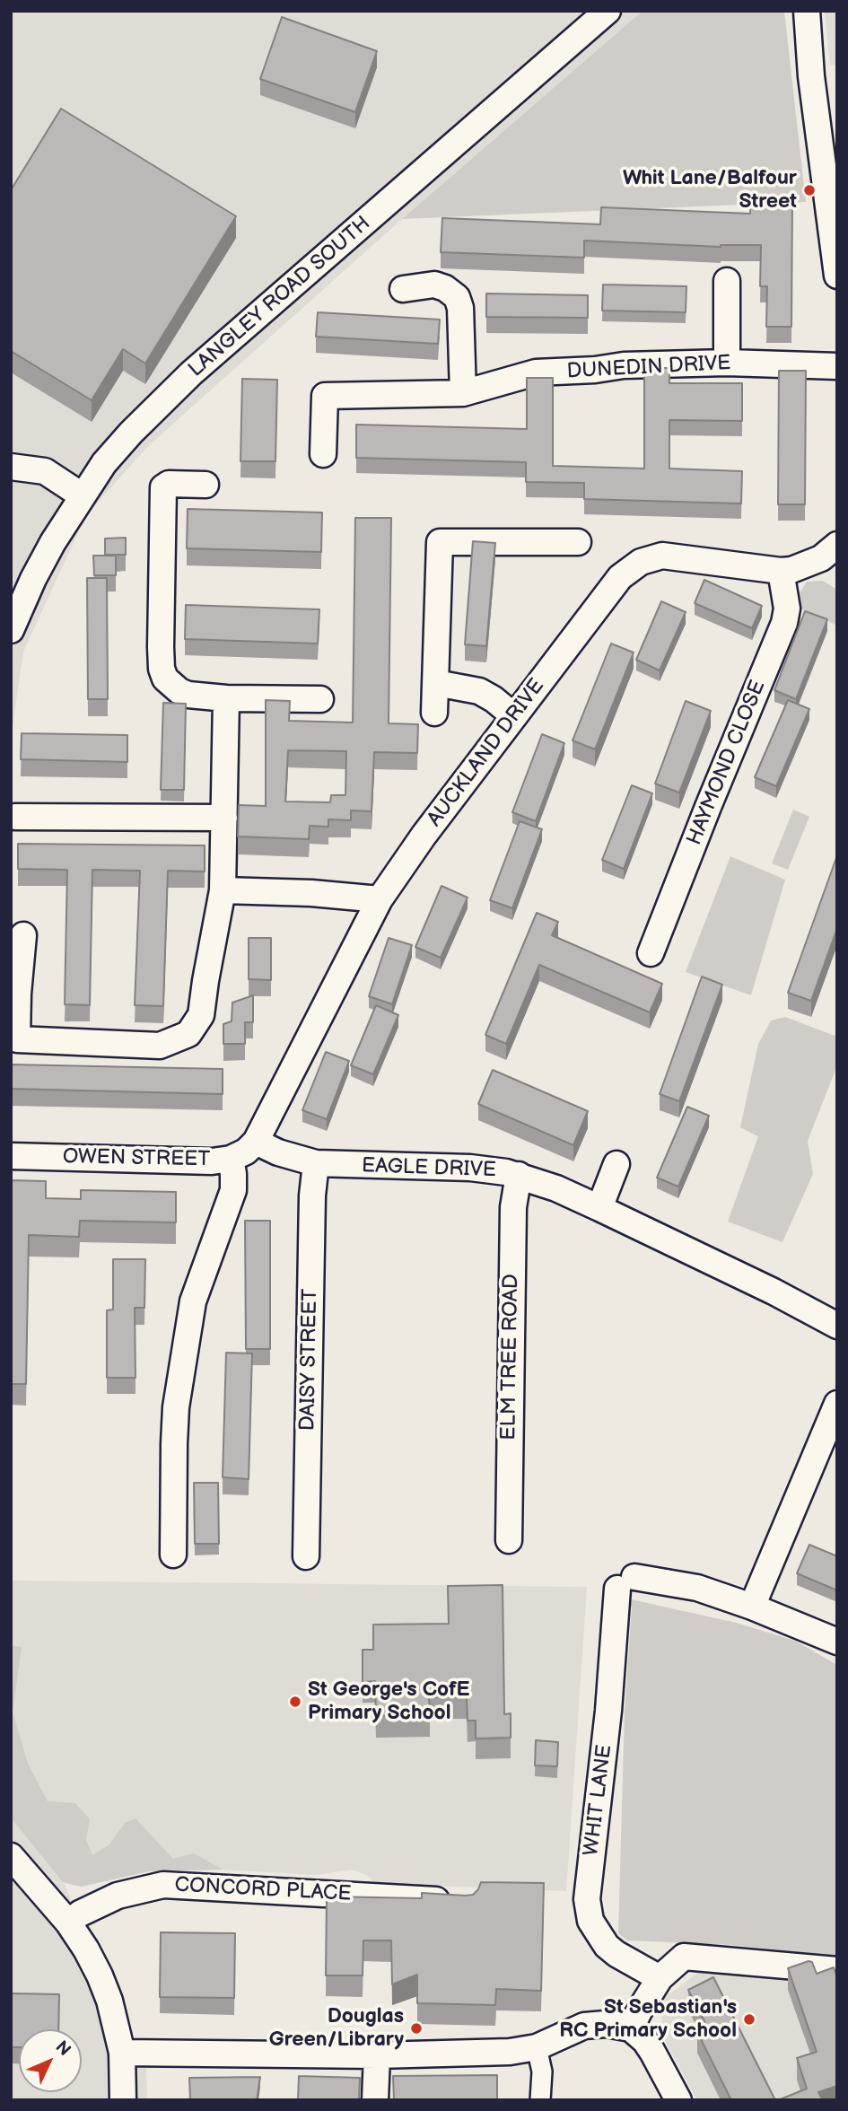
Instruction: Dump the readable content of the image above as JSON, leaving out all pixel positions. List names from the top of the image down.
{
  "streets": {
    "street": [
      "LANGLEY ROAD SOUTH",
      "DUNEDIN DRIVE",
      "AUCKLAND DRIVE",
      "HAYMOND CLOSE",
      "OWEN STREET",
      "EAGLE DRIVE",
      "ELM TREE ROAD",
      "DAISY STREET",
      "WHIT LANE",
      "CONCORD PLACE"
    ]
  },
  "crossings": [
    ["AUCKLAND DRIVE", "HAYMOND CLOSE"],
    ["AUCKLAND DRIVE", "OWEN STREET"],
    ["AUCKLAND DRIVE", "EAGLE DRIVE"],
    ["OWEN STREET", "EAGLE DRIVE"],
    ["EAGLE DRIVE", "ELM TREE ROAD"],
    ["EAGLE DRIVE", "DAISY STREET"]
  ],
  "places": [
    "Whit Lane/Balfour Street",
    "St George's CofE Primary School",
    "St Sebastian's RC Primary School",
    "Douglas Green/Library"
  ],
  "north": "top right"
}
